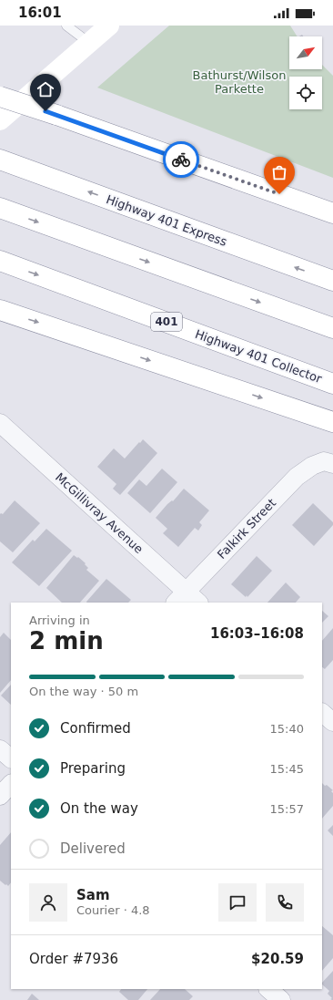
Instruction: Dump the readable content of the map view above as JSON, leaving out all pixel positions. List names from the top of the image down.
{
  "streets": {
    "main road": ["Highway 401 Express", "401", "Highway 401 Collector"],
    "street": ["McGillivray Avenue", "Falkirk Street"]
  },
  "crossings": [
    ["McGillivray Avenue", "Falkirk Street"]
  ],
  "parks": ["Bathurst/Wilson Parkette"],
  "north": "top right",
  "page": {
    "status": "16:01",
    "heading": ["2 min", "Arriving in", "16:03–16:08"],
    "panel": [
      "Sam",
      "Courier · 4.8",
      "Order #7936",
      "$20.59"
    ],
    "bar": "On the way · 50 m",
    "list": [
      ["Confirmed", "15:40"],
      ["Preparing", "15:45"],
      ["On the way", "15:57"],
      "Delivered"
    ]
  }
}
